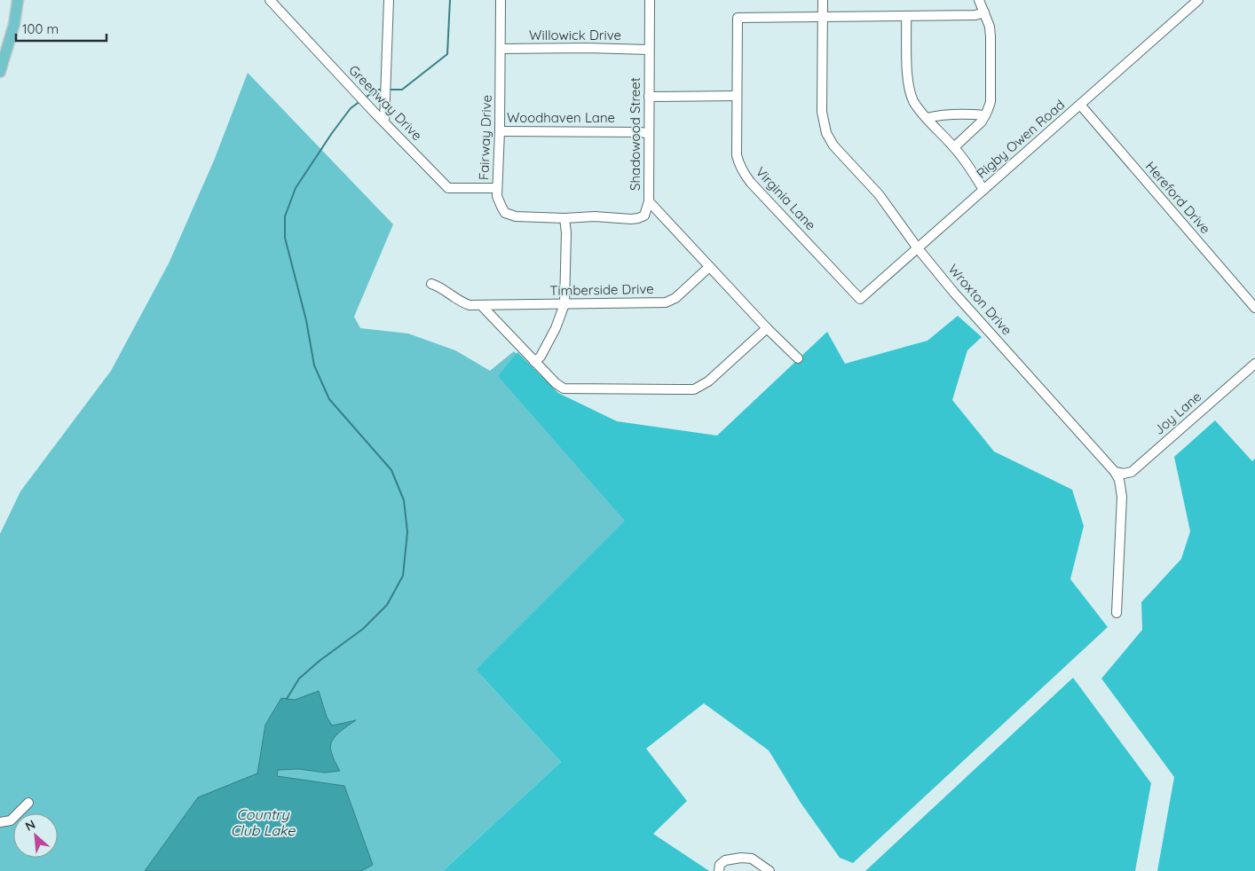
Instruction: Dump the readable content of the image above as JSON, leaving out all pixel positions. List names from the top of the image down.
{
  "streets": {
    "street": [
      "Willowick Drive",
      "Greenway Drive",
      "Woodhaven Lane",
      "Shadowood Street",
      "Fairway Drive",
      "Rigby Owen Road",
      "Hereford Drive",
      "Virginia Lane",
      "Timberside Drive",
      "Wroxton Drive",
      "Joy Lane"
    ]
  },
  "crossings": [
    ["Willowick Drive", "Shadowood Street"],
    ["Willowick Drive", "Fairway Drive"],
    ["Greenway Drive", "Fairway Drive"],
    ["Woodhaven Lane", "Shadowood Street"],
    ["Woodhaven Lane", "Fairway Drive"],
    ["Shadowood Street", "Timberside Drive"],
    ["Rigby Owen Road", "Hereford Drive"],
    ["Rigby Owen Road", "Virginia Lane"],
    ["Rigby Owen Road", "Wroxton Drive"],
    ["Virginia Lane", "Wroxton Drive"],
    ["Wroxton Drive", "Joy Lane"]
  ],
  "water": ["Country Club Lake"],
  "scale_bar": "100 m",
  "north": "top left"
}
